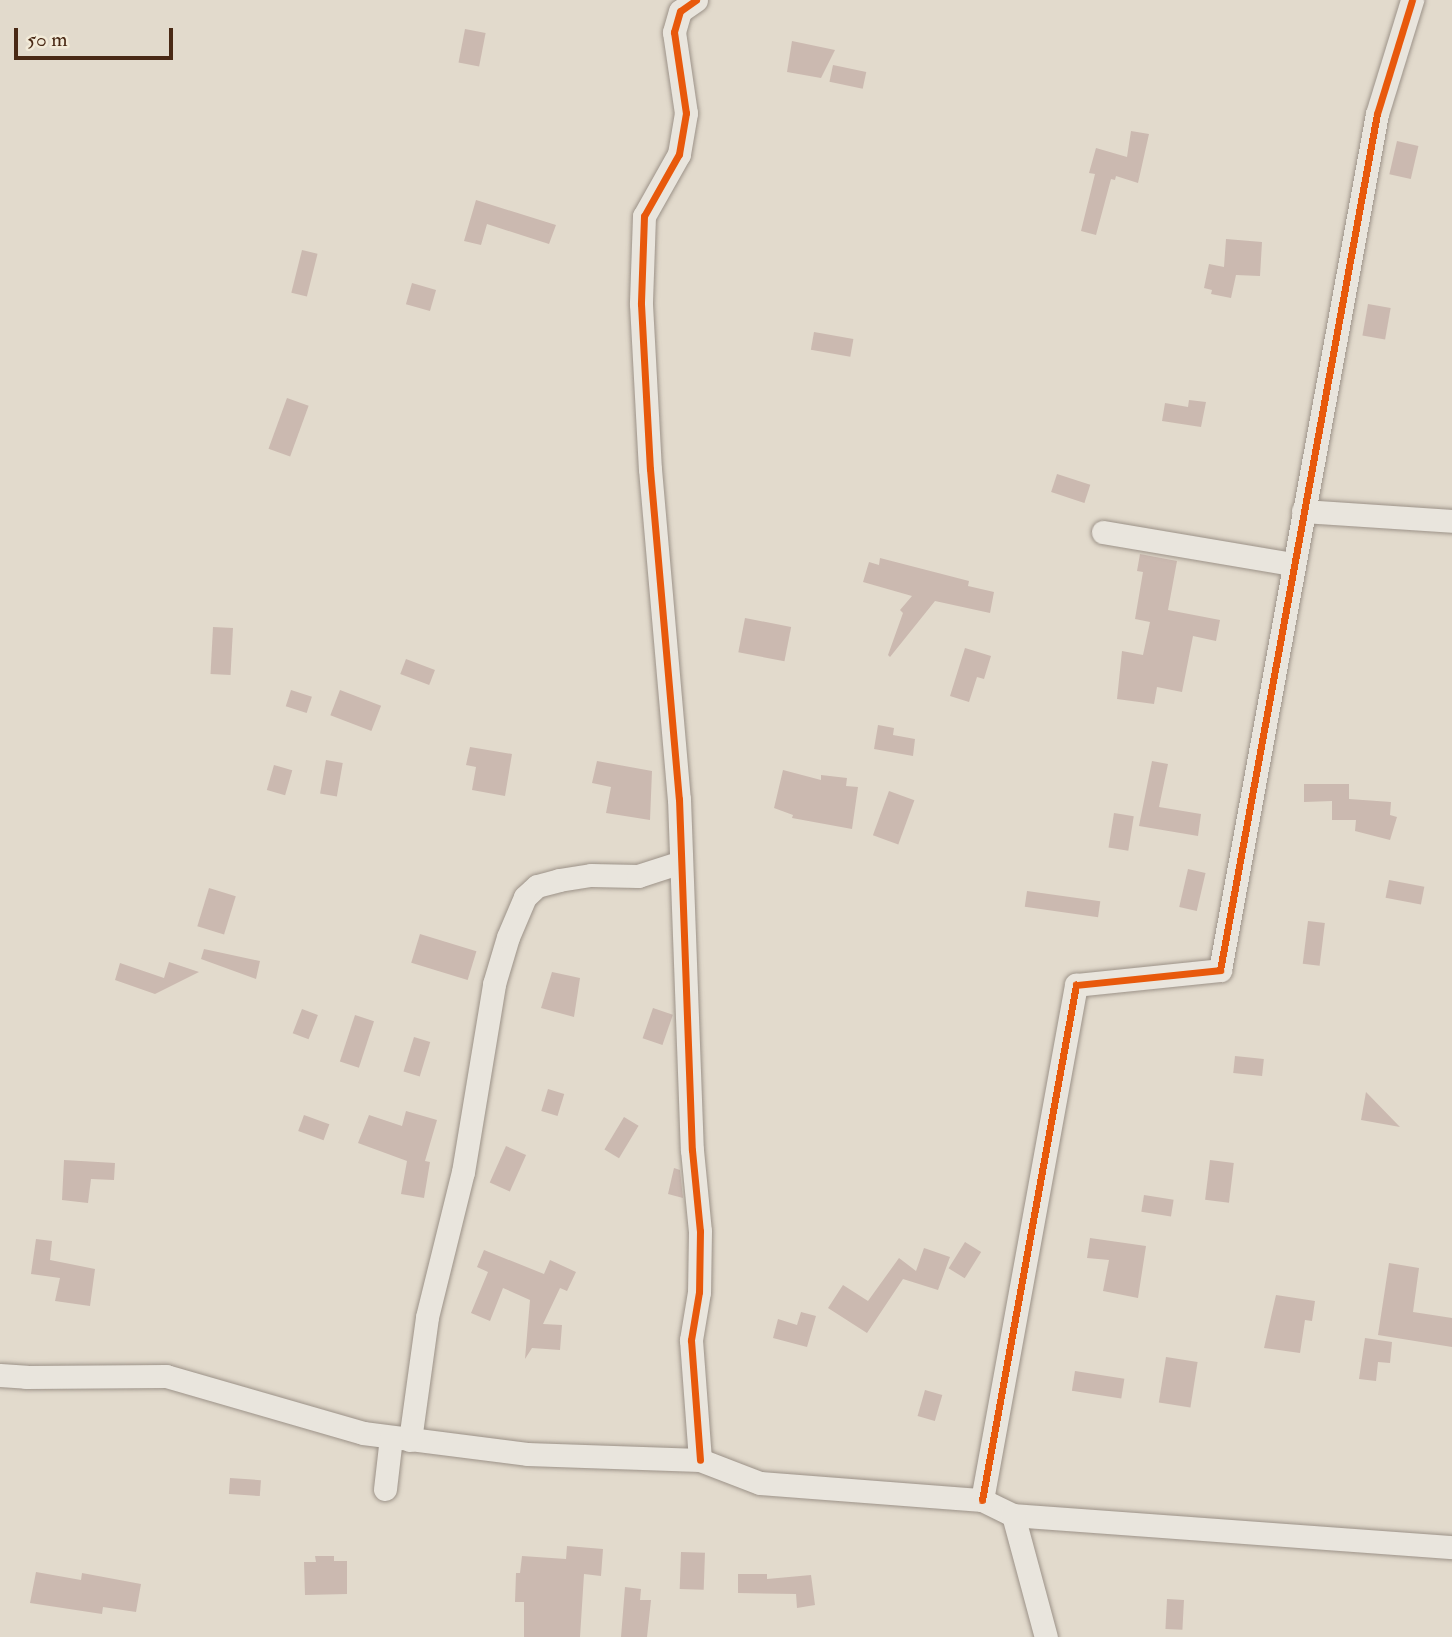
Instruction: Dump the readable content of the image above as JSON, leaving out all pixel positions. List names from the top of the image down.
{
  "scale_bar": "50 m"
}
